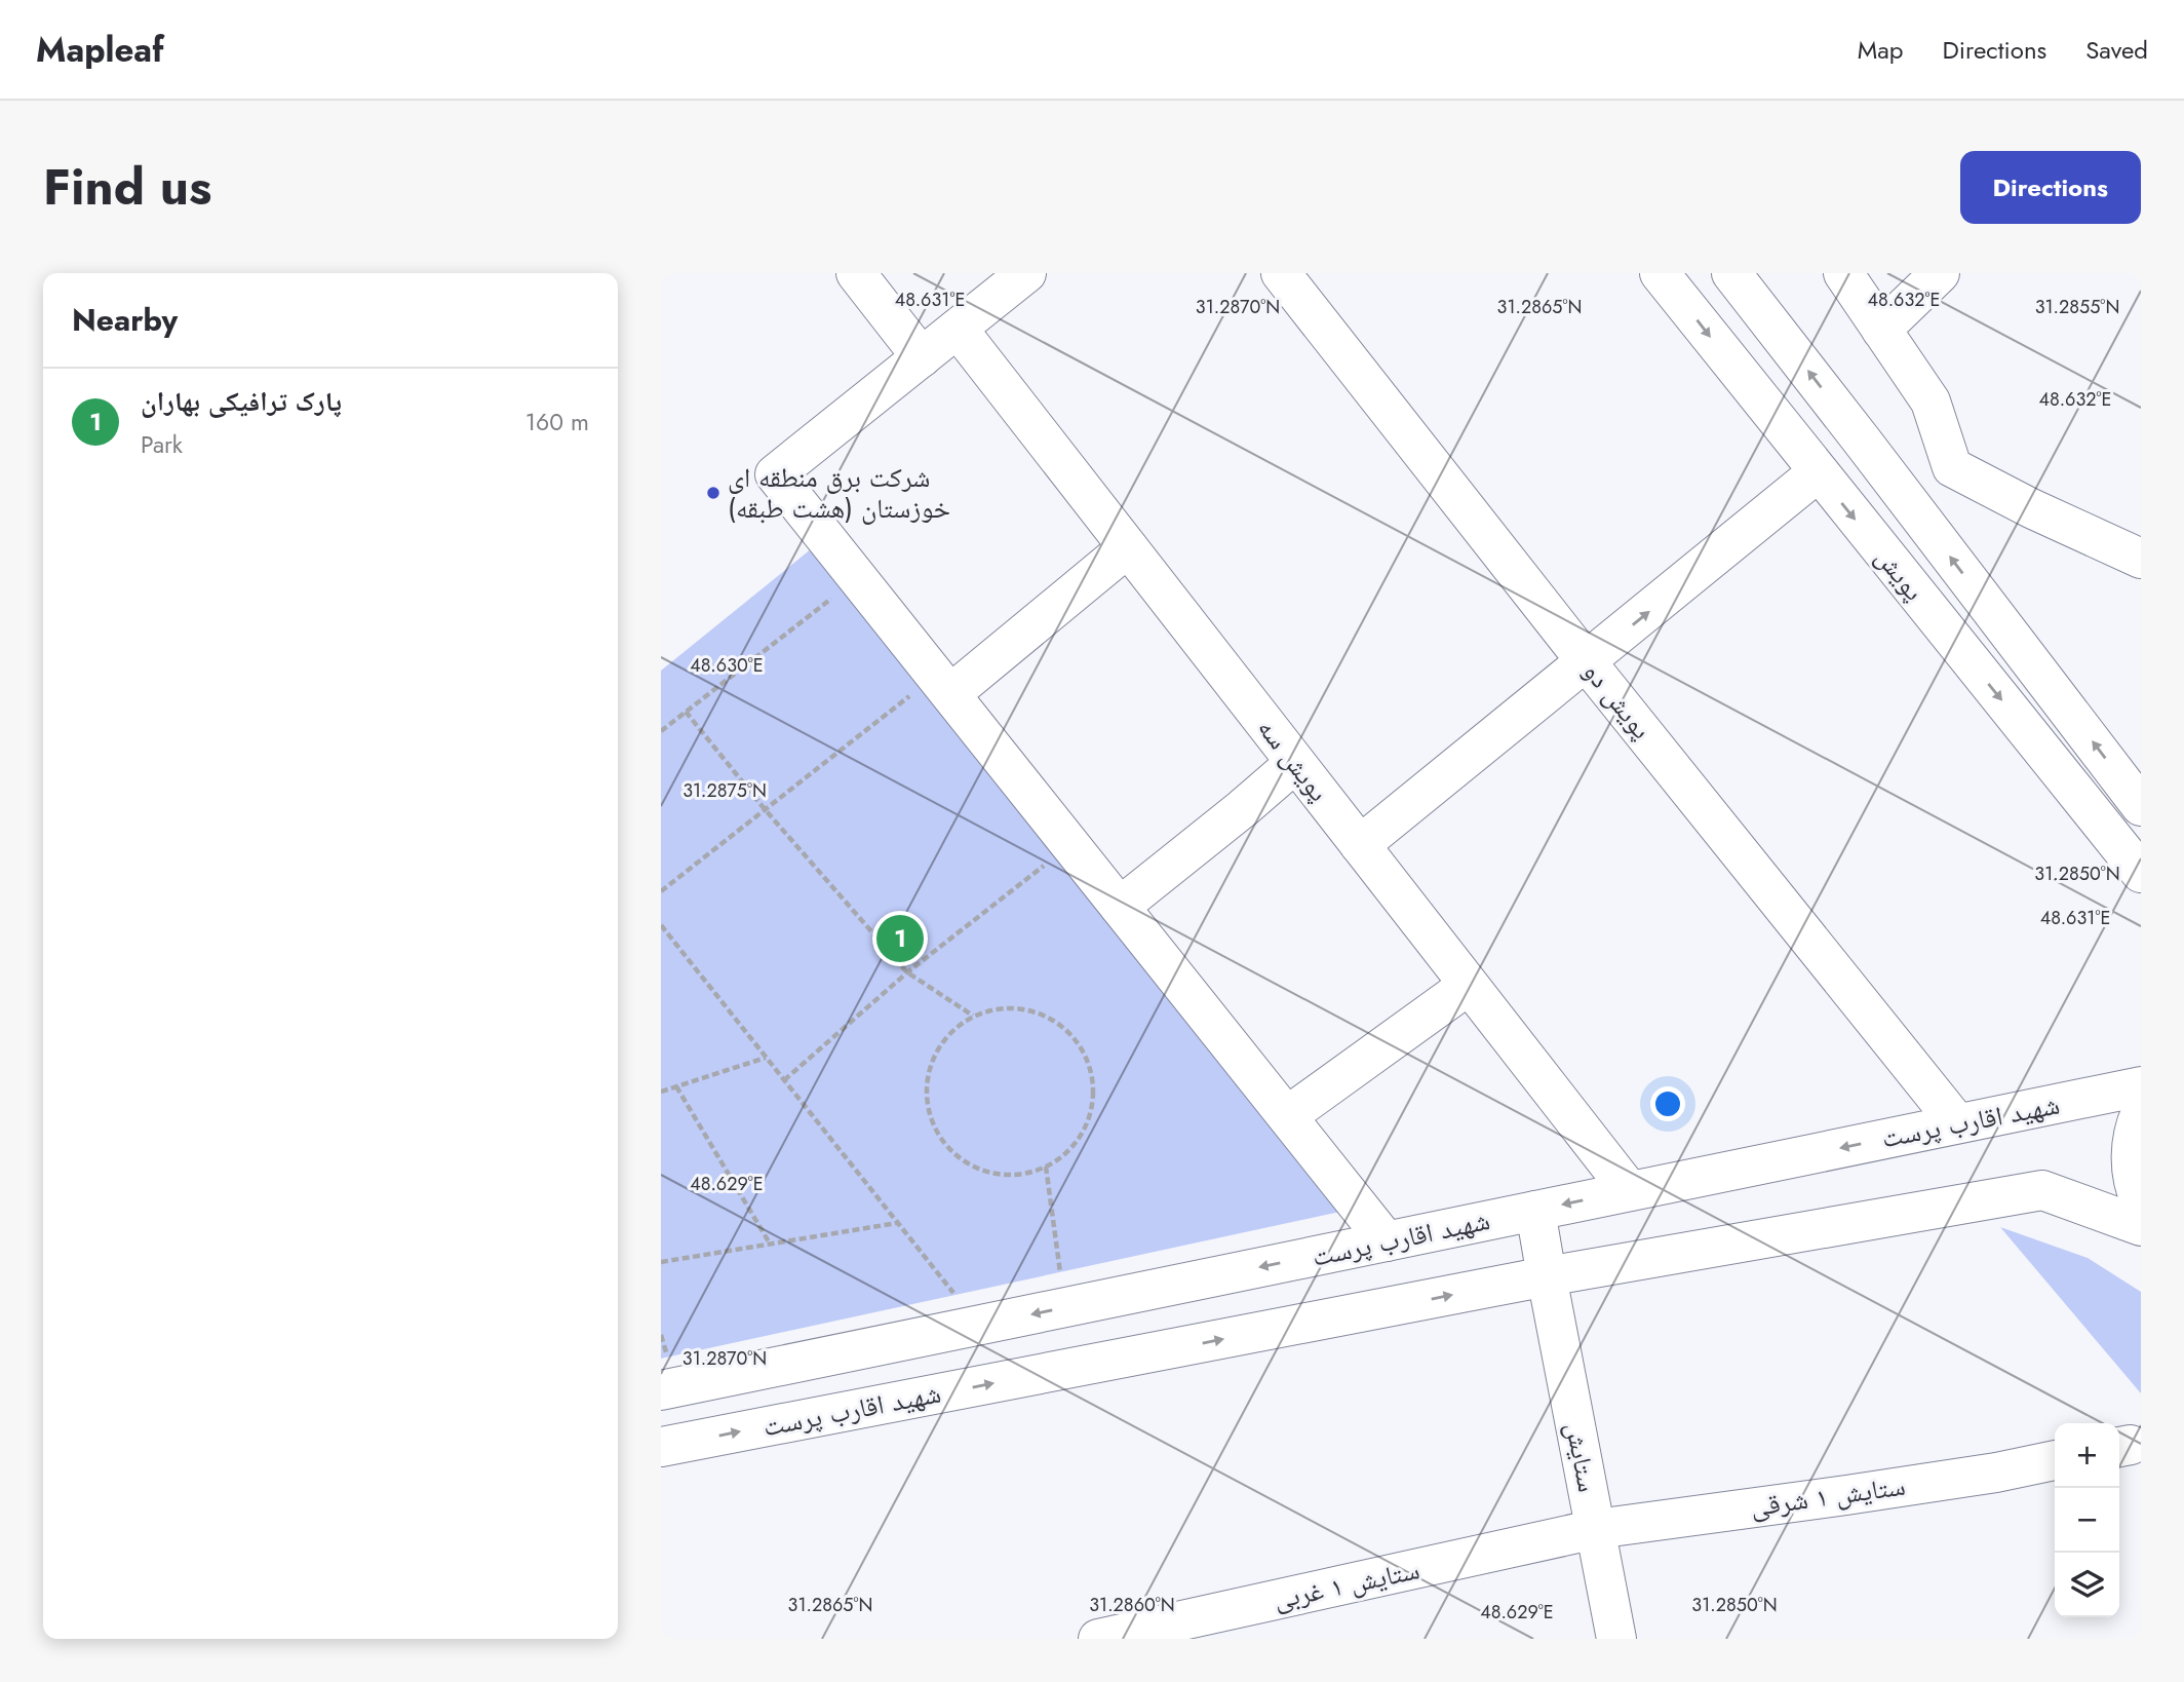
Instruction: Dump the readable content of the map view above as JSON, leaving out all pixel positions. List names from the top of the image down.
{
  "streets": {
    "street": [
      "پویش",
      "پویش دو",
      "پویش سه",
      "شهید اقارب پرست",
      "ستایش",
      "ستایش ۱ شرقی",
      "ستایش ۱ غربی"
    ]
  },
  "crossings": [
    ["پویش دو", "شهید اقارب پرست"],
    ["پویش سه", "شهید اقارب پرست"],
    ["شهید اقارب پرست", "ستایش"],
    ["ستایش", "ستایش ۱ شرقی"],
    ["ستایش", "ستایش ۱ غربی"],
    ["ستایش ۱ شرقی", "ستایش ۱ غربی"]
  ],
  "places": ["شرکت برق منطقه ای خوزستان (هشت طبقه)"],
  "page": {
    "header": "Mapleaf",
    "nav": ["Map", "Directions", "Saved"],
    "title": "Find us",
    "buttons": "Directions",
    "heading": "Nearby",
    "list": [
      {
        "mark": "1",
        "name": "پارک ترافیکی بهاران",
        "note": "Park",
        "value": "160 m"
      }
    ],
    "pins": "1",
    "map_buttons": ["+", "−"]
  },
  "coordinates": [
    "48.631°E",
    "48.632°E",
    "31.2855°N",
    "31.2870°N",
    "31.2865°N",
    "48.630°E",
    "31.2875°N",
    "31.2850°N",
    "48.629°E",
    "31.2860°N"
  ]
}
